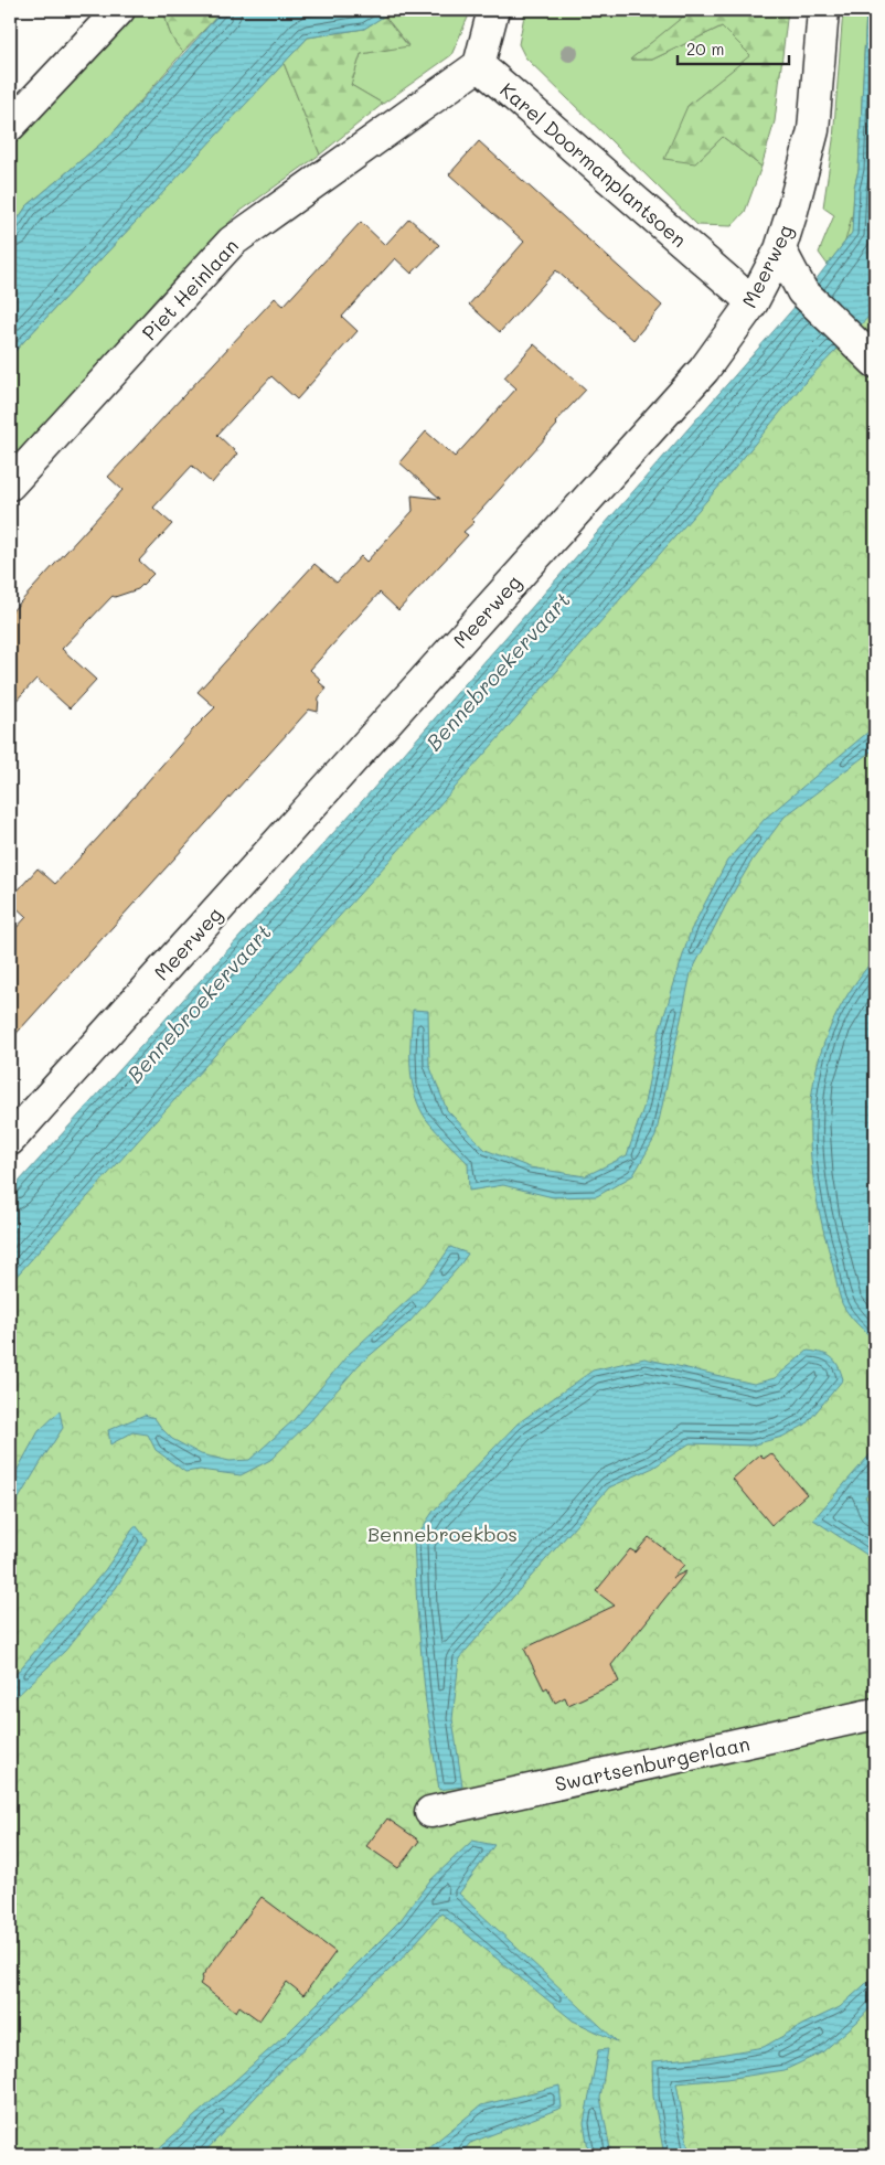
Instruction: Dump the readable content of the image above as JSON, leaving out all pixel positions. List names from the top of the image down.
{
  "streets": {
    "street": [
      "Karel Doormanplantsoen",
      "Meerweg",
      "Piet Heinlaan",
      "Swartsenburgerlaan"
    ]
  },
  "crossings": [
    ["Karel Doormanplantsoen", "Meerweg"],
    ["Karel Doormanplantsoen", "Piet Heinlaan"]
  ],
  "water": ["Bennebroekervaart"],
  "parks": ["Bennebroekbos"],
  "scale_bar": "20 m"
}
